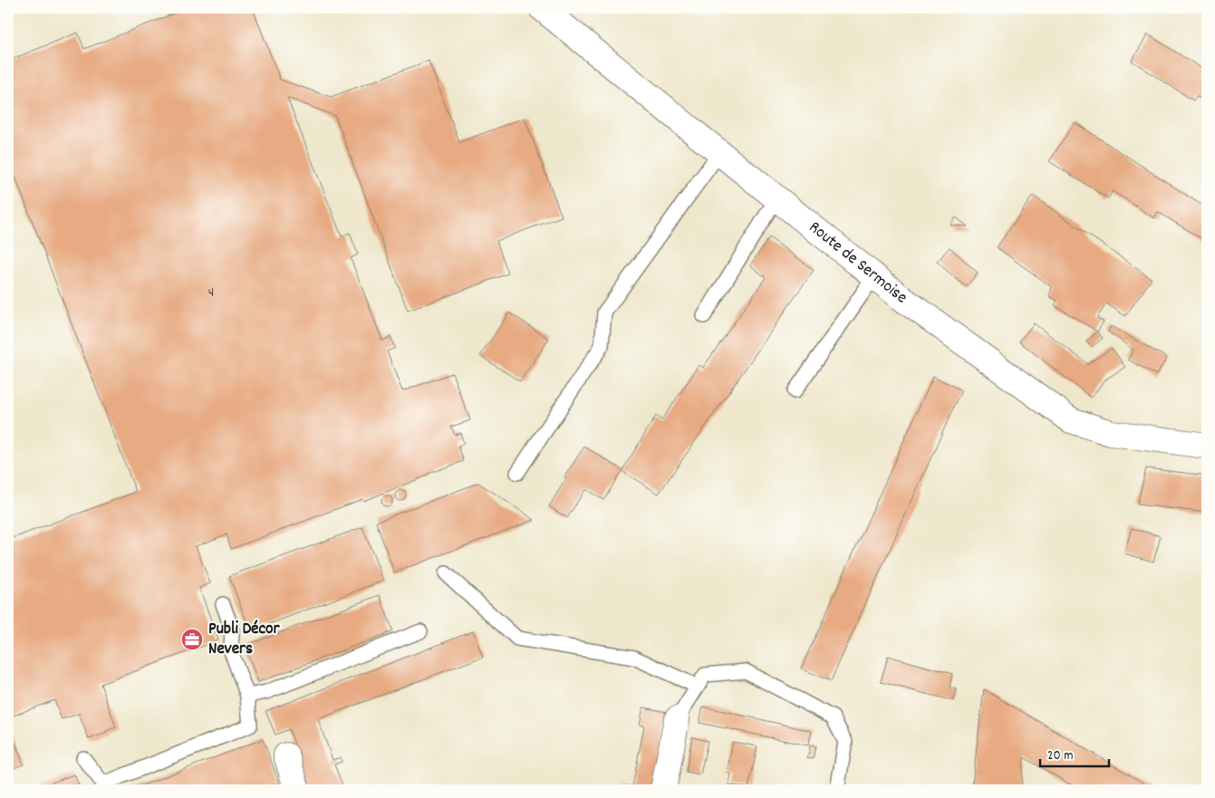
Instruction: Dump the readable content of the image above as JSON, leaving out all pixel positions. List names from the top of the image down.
{
  "streets": {
    "main road": ["Route de Sermoise"]
  },
  "places": {
    "office": ["Publi Décor Nevers"]
  },
  "house_numbers": ["4"],
  "scale_bar": "20 m"
}
